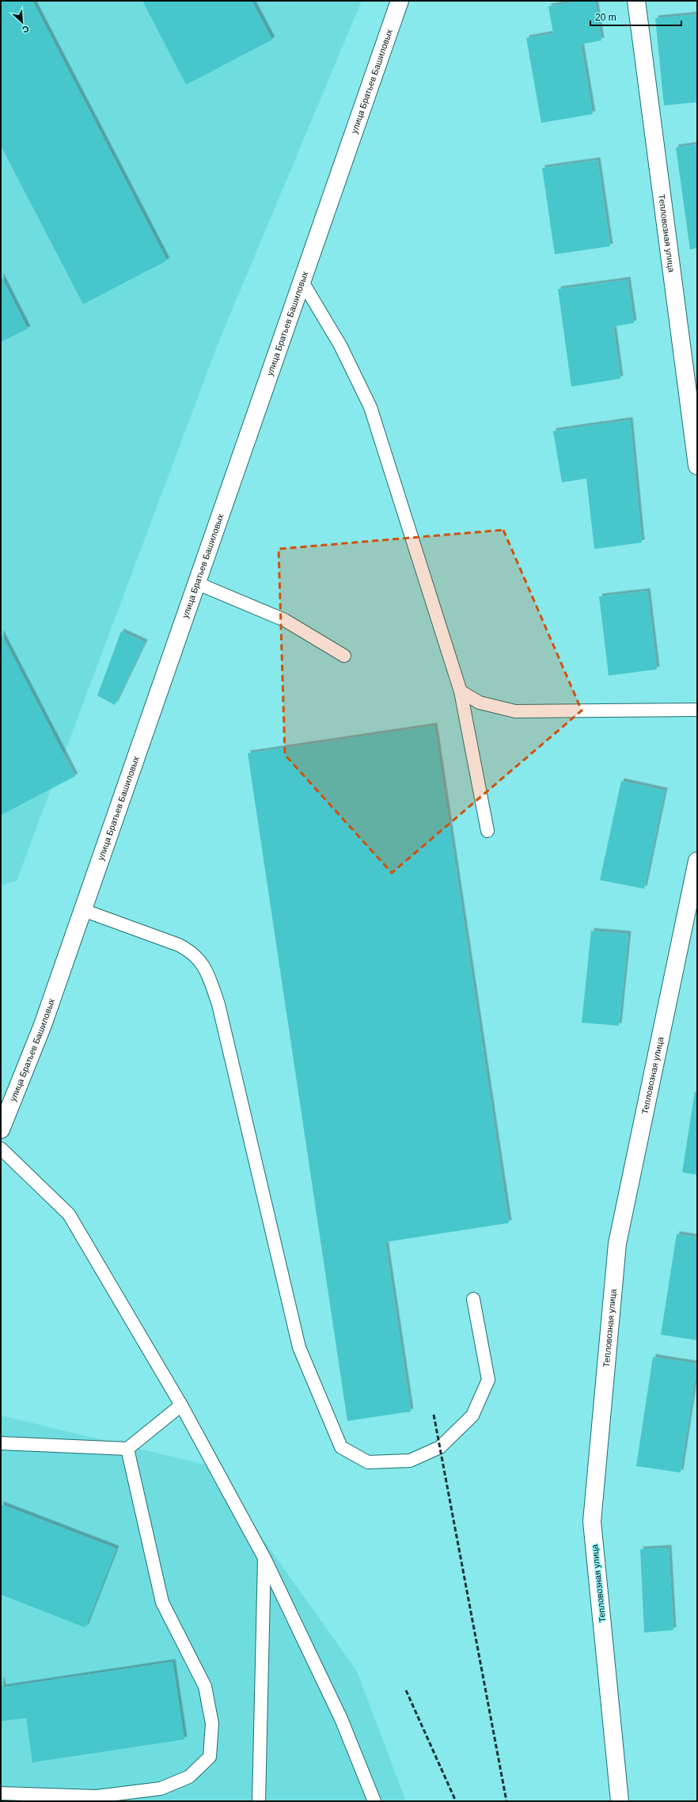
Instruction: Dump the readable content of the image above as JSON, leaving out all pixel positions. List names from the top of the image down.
{
  "streets": {
    "street": ["улица Братьев Башиловых", "Тепловозная улица"]
  },
  "scale_bar": "20 m",
  "north": "bottom right"
}
